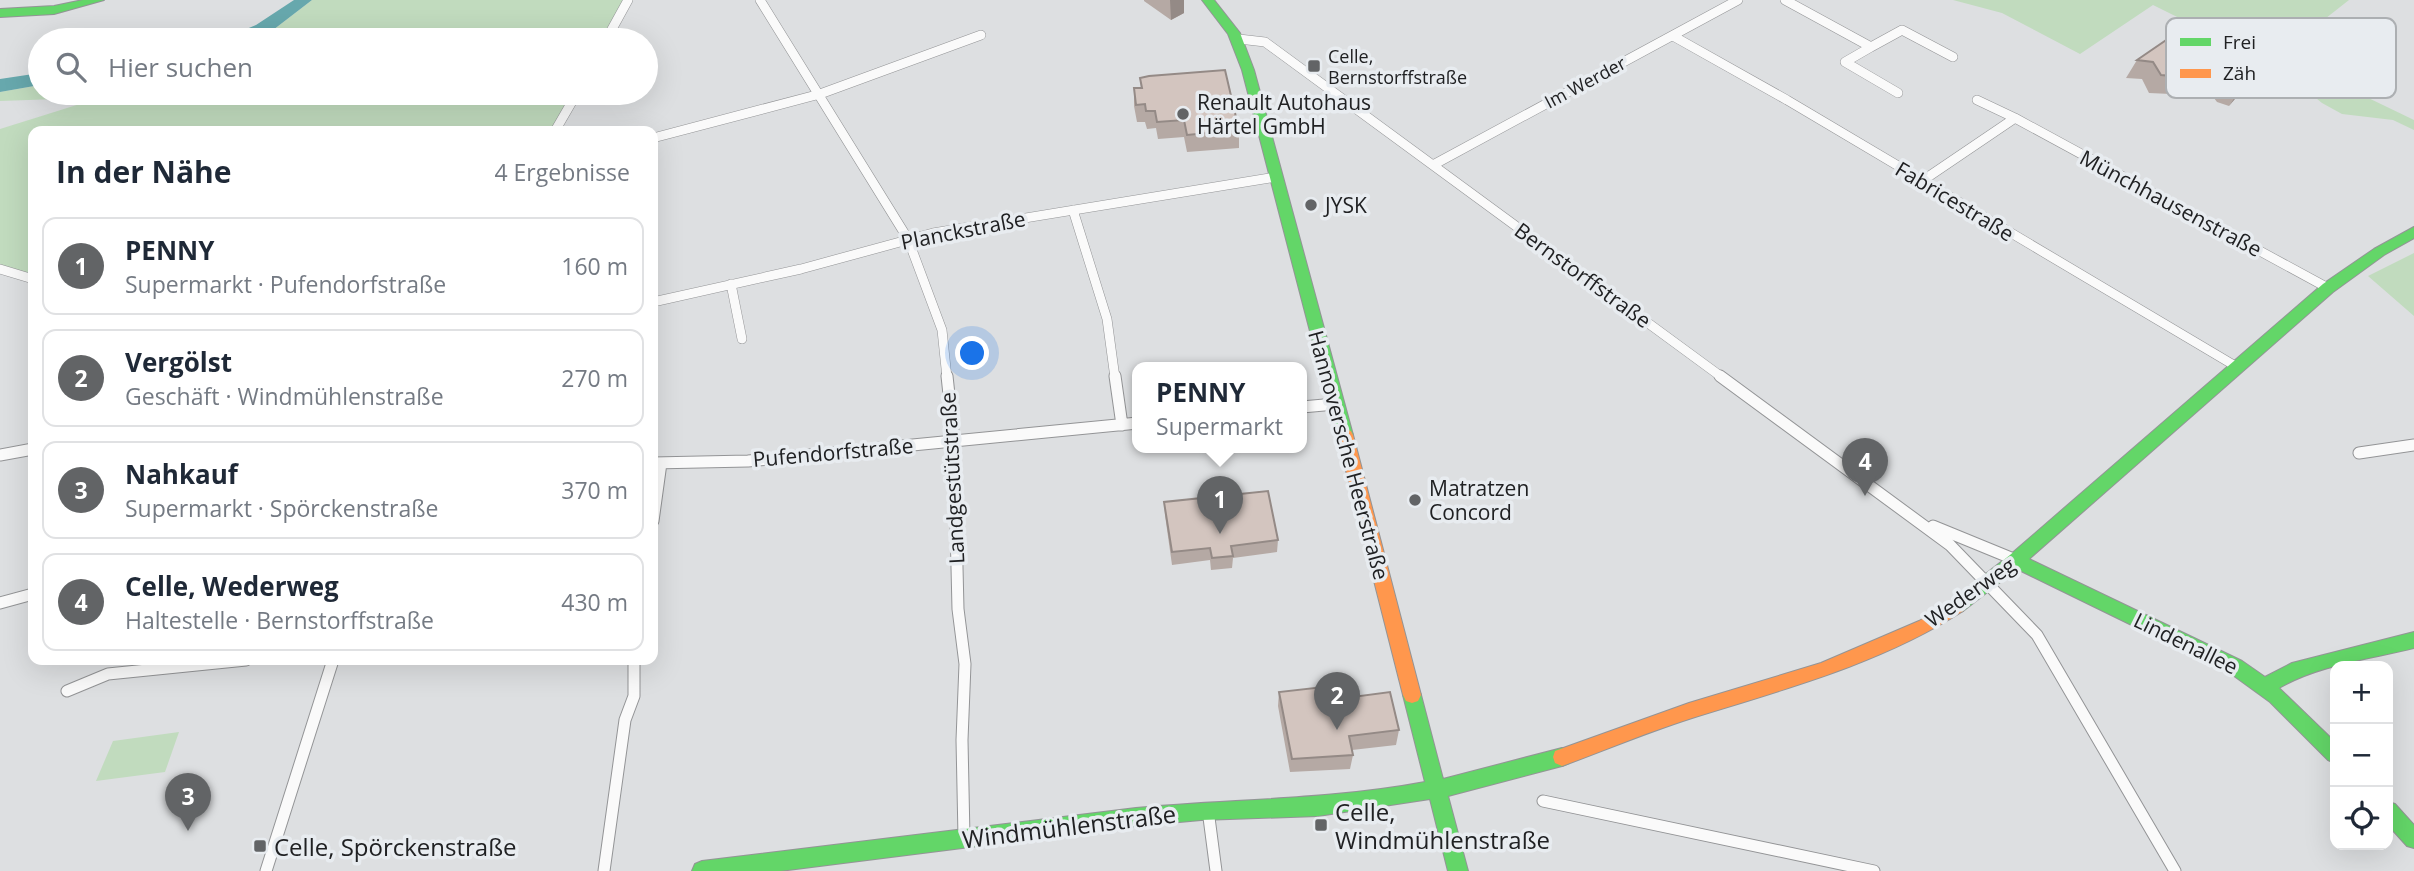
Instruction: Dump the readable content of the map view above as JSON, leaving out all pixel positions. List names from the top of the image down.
{
  "streets": {
    "main road": [
      "Hannoversche Heerstraße",
      "Wederweg",
      "Lindenallee",
      "Windmühlenstraße"
    ],
    "street": [
      "Im Werder",
      "Fabricestraße",
      "Münchhausenstraße",
      "Planckstraße",
      "Bernstorffstraße",
      "Pufendorfstraße",
      "Landgestütstraße"
    ]
  },
  "crossings": [
    ["Im Werder", "Fabricestraße"],
    ["Im Werder", "Bernstorffstraße"],
    ["Fabricestraße", "Wederweg"],
    ["Münchhausenstraße", "Wederweg"],
    ["Planckstraße", "Hannoversche Heerstraße"],
    ["Planckstraße", "Landgestütstraße"],
    ["Bernstorffstraße", "Hannoversche Heerstraße"],
    ["Bernstorffstraße", "Wederweg"],
    ["Bernstorffstraße", "Lindenallee"],
    ["Pufendorfstraße", "Landgestütstraße"],
    ["Hannoversche Heerstraße", "Wederweg"],
    ["Hannoversche Heerstraße", "Windmühlenstraße"],
    ["Landgestütstraße", "Windmühlenstraße"],
    ["Wederweg", "Lindenallee"],
    ["Wederweg", "Windmühlenstraße"]
  ],
  "places": {
    "transit": ["Celle, Bernstorffstraße", "Celle, Windmühlenstraße", "Celle, Spörckenstraße"],
    "other": ["Renault Autohaus Härtel GmbH", "JYSK", "Matratzen Concord"]
  },
  "legend": ["Frei", "Zäh"],
  "page": {
    "search": "Hier suchen",
    "heading": ["In der Nähe", "4 Ergebnisse"],
    "list": [
      {
        "mark": "1",
        "name": "PENNY",
        "note": "Supermarkt · Pufendorfstraße",
        "value": "160 m"
      },
      {
        "mark": "2",
        "name": "Vergölst",
        "note": "Geschäft · Windmühlenstraße",
        "value": "270 m"
      },
      {
        "mark": "3",
        "name": "Nahkauf",
        "note": "Supermarkt · Spörckenstraße",
        "value": "370 m"
      },
      {
        "mark": "4",
        "name": "Celle, Wederweg",
        "note": "Haltestelle · Bernstorffstraße",
        "value": "430 m"
      }
    ],
    "popup": ["PENNY", "Supermarkt"],
    "pins": [
      "4",
      "1",
      "2",
      "3"
    ],
    "map_buttons": ["+", "−"]
  }
}
